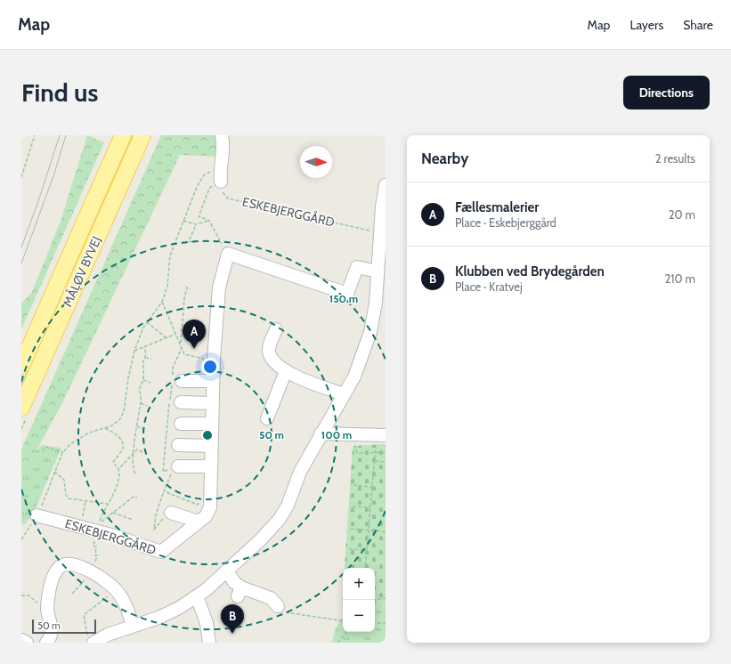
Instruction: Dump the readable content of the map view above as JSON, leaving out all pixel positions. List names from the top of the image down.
{
  "streets": {
    "main road": ["MÅLØV BYVEJ"],
    "street": ["ESKEBJERGGÅRD"]
  },
  "scale_bar": "50 m",
  "north": "right",
  "page": {
    "header": "Map",
    "nav": ["Map", "Layers", "Share"],
    "buttons": "Directions",
    "title": "Find us",
    "heading": ["Nearby", "2 results"],
    "list": [
      {
        "mark": "A",
        "name": "Fællesmalerier",
        "note": "Place · Eskebjerggård",
        "value": "20 m"
      },
      {
        "mark": "B",
        "name": "Klubben ved Brydegården",
        "note": "Place · Kratvej",
        "value": "210 m"
      }
    ],
    "pins": ["A", "B"],
    "map_buttons": ["+", "−"],
    "scale": "50 m"
  },
  "rings": ["150 m", "50 m", "100 m"]
}
